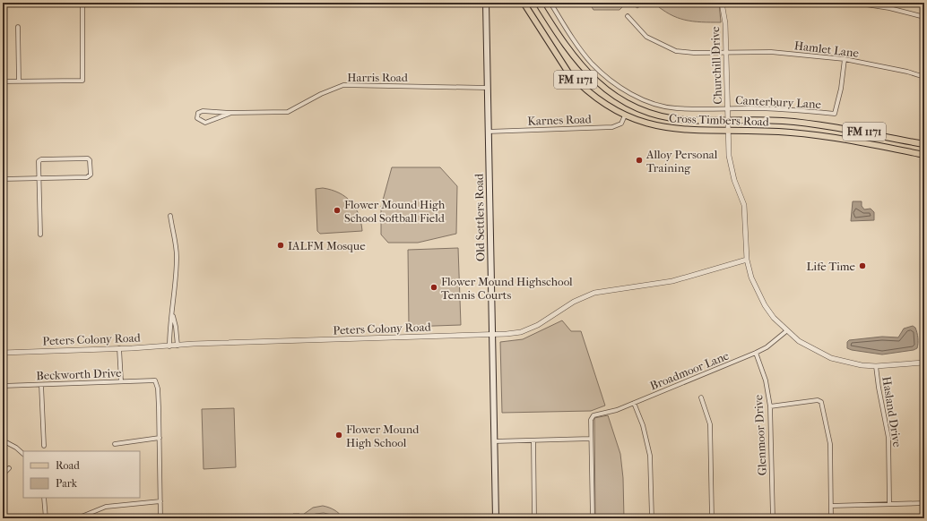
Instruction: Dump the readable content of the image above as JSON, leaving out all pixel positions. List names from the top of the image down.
{
  "streets": {
    "main road": ["FM 1171", "Cross Timbers Road", "Old Settlers Road"],
    "street": [
      "Hamlet Lane",
      "Churchill Drive",
      "Harris Road",
      "Canterbury Lane",
      "Karnes Road",
      "Peters Colony Road",
      "Broadmoor Lane",
      "Beckworth Drive",
      "Hasland Drive",
      "Glenmoor Drive"
    ]
  },
  "crossings": [
    ["Hamlet Lane", "Churchill Drive"],
    ["Hamlet Lane", "Canterbury Lane"],
    ["Churchill Drive", "Canterbury Lane"],
    ["Churchill Drive", "Cross Timbers Road"],
    ["Churchill Drive", "Peters Colony Road"],
    ["Churchill Drive", "Broadmoor Lane"],
    ["Churchill Drive", "Hasland Drive"],
    ["Harris Road", "Old Settlers Road"],
    ["Karnes Road", "Cross Timbers Road"],
    ["Karnes Road", "Old Settlers Road"],
    ["Old Settlers Road", "Peters Colony Road"],
    ["Broadmoor Lane", "Glenmoor Drive"]
  ],
  "places": [
    "Alloy Personal Training",
    "Flower Mound High School Softball Field",
    "IALFM Mosque",
    "Life Time",
    "Flower Mound Highschool Tennis Courts",
    "Flower Mound High School"
  ],
  "legend": ["Road", "Park"]
}
